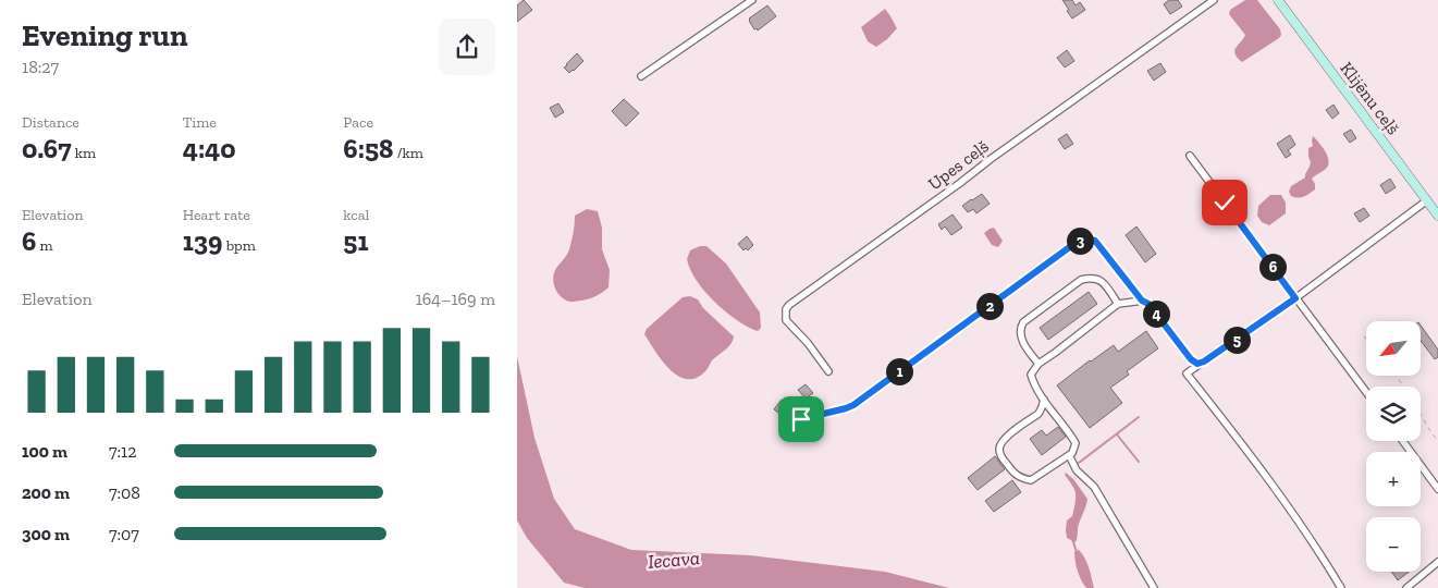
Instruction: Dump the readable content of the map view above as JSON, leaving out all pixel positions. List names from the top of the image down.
{
  "streets": {
    "street": ["Klijēnu ceļš", "Upes ceļš"]
  },
  "water": ["Iecava"],
  "north": "bottom left",
  "page": {
    "heading": ["Evening run", "18:27"],
    "stats": [
      ["Distance", "0.67 km"],
      ["Time", "4:40"],
      ["Pace", "6:58 /km"],
      ["Elevation", "6 m"],
      ["Heart rate", "139 bpm"],
      ["kcal", "51"]
    ],
    "pins": [
      "3",
      "6",
      "2",
      "4",
      "5",
      "1"
    ],
    "chart": ["Elevation", "164–169 m"],
    "map_buttons": ["+", "−"],
    "list": [
      {
        "name": "100 m",
        "note": "7:12"
      },
      {
        "name": "200 m",
        "note": "7:08"
      },
      {
        "name": "300 m",
        "note": "7:07"
      }
    ]
  }
}
